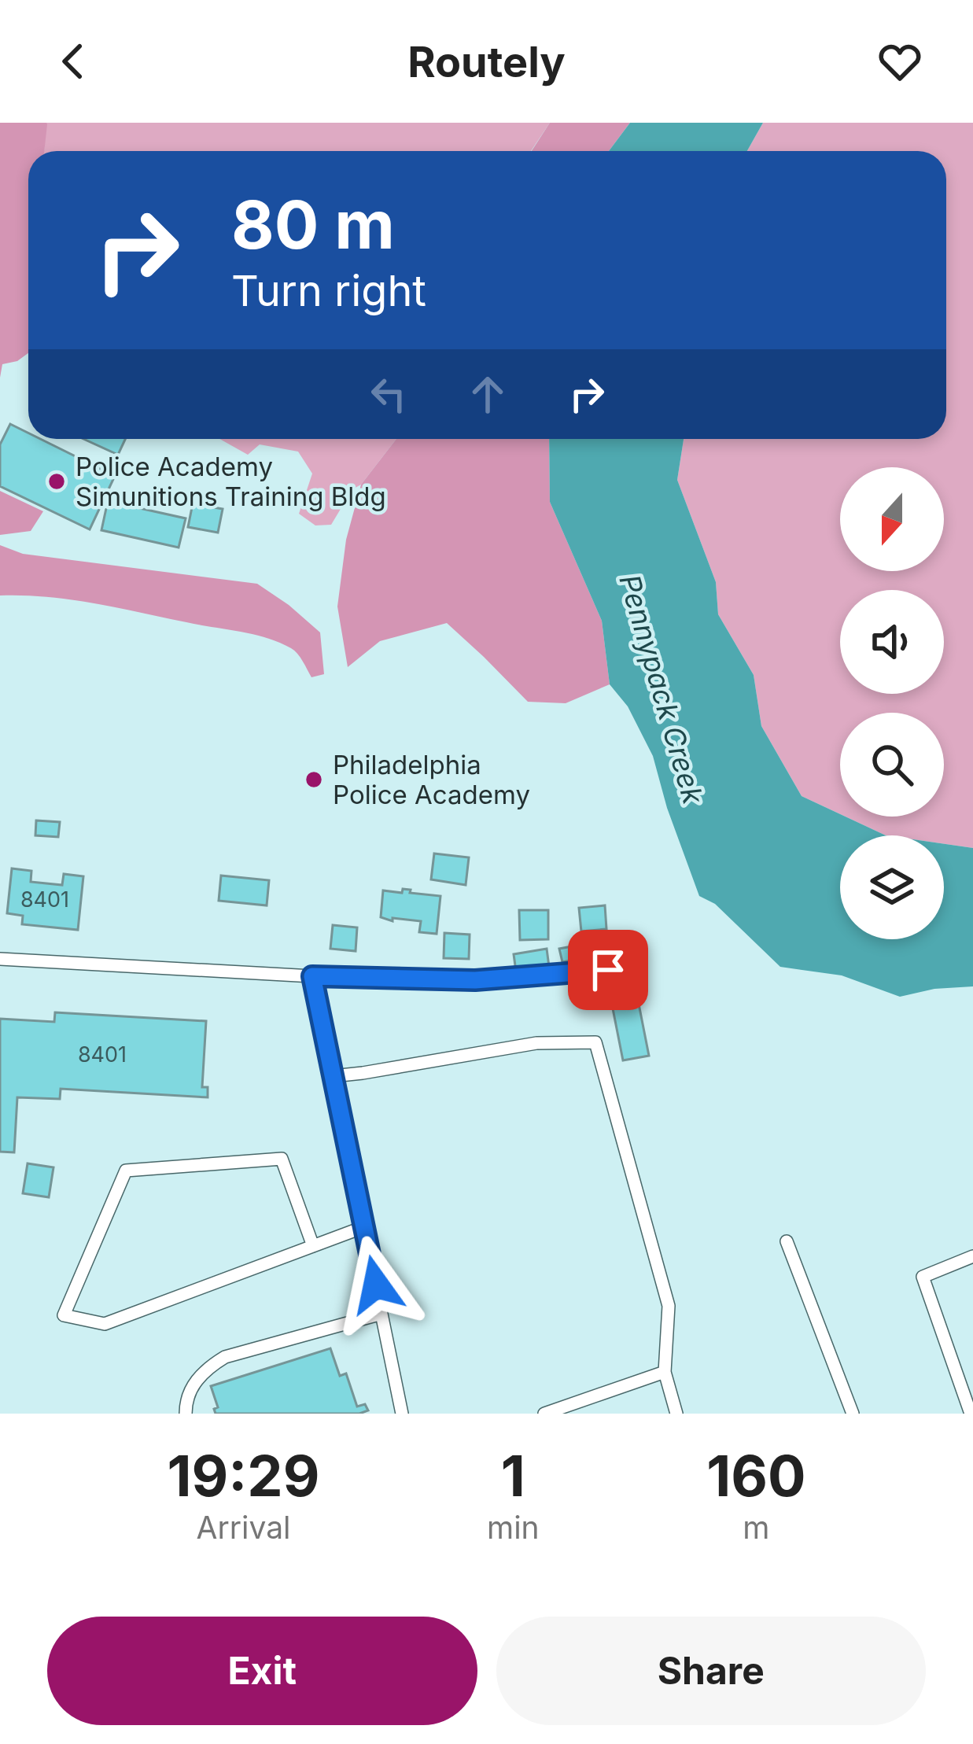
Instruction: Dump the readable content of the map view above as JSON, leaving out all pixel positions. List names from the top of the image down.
{
  "water": ["Pennypack Creek"],
  "places": ["Police Academy Simunitions Training Bldg", "Philadelphia Police Academy"],
  "house_numbers": ["8401", "8401"],
  "north": "bottom",
  "page": {
    "header": "Routely",
    "turn": ["80 m", "Turn right"],
    "eta": [
      "19:29",
      "Arrival",
      "1",
      "min",
      "160",
      "m"
    ],
    "buttons": ["Exit", "Share"]
  }
}
